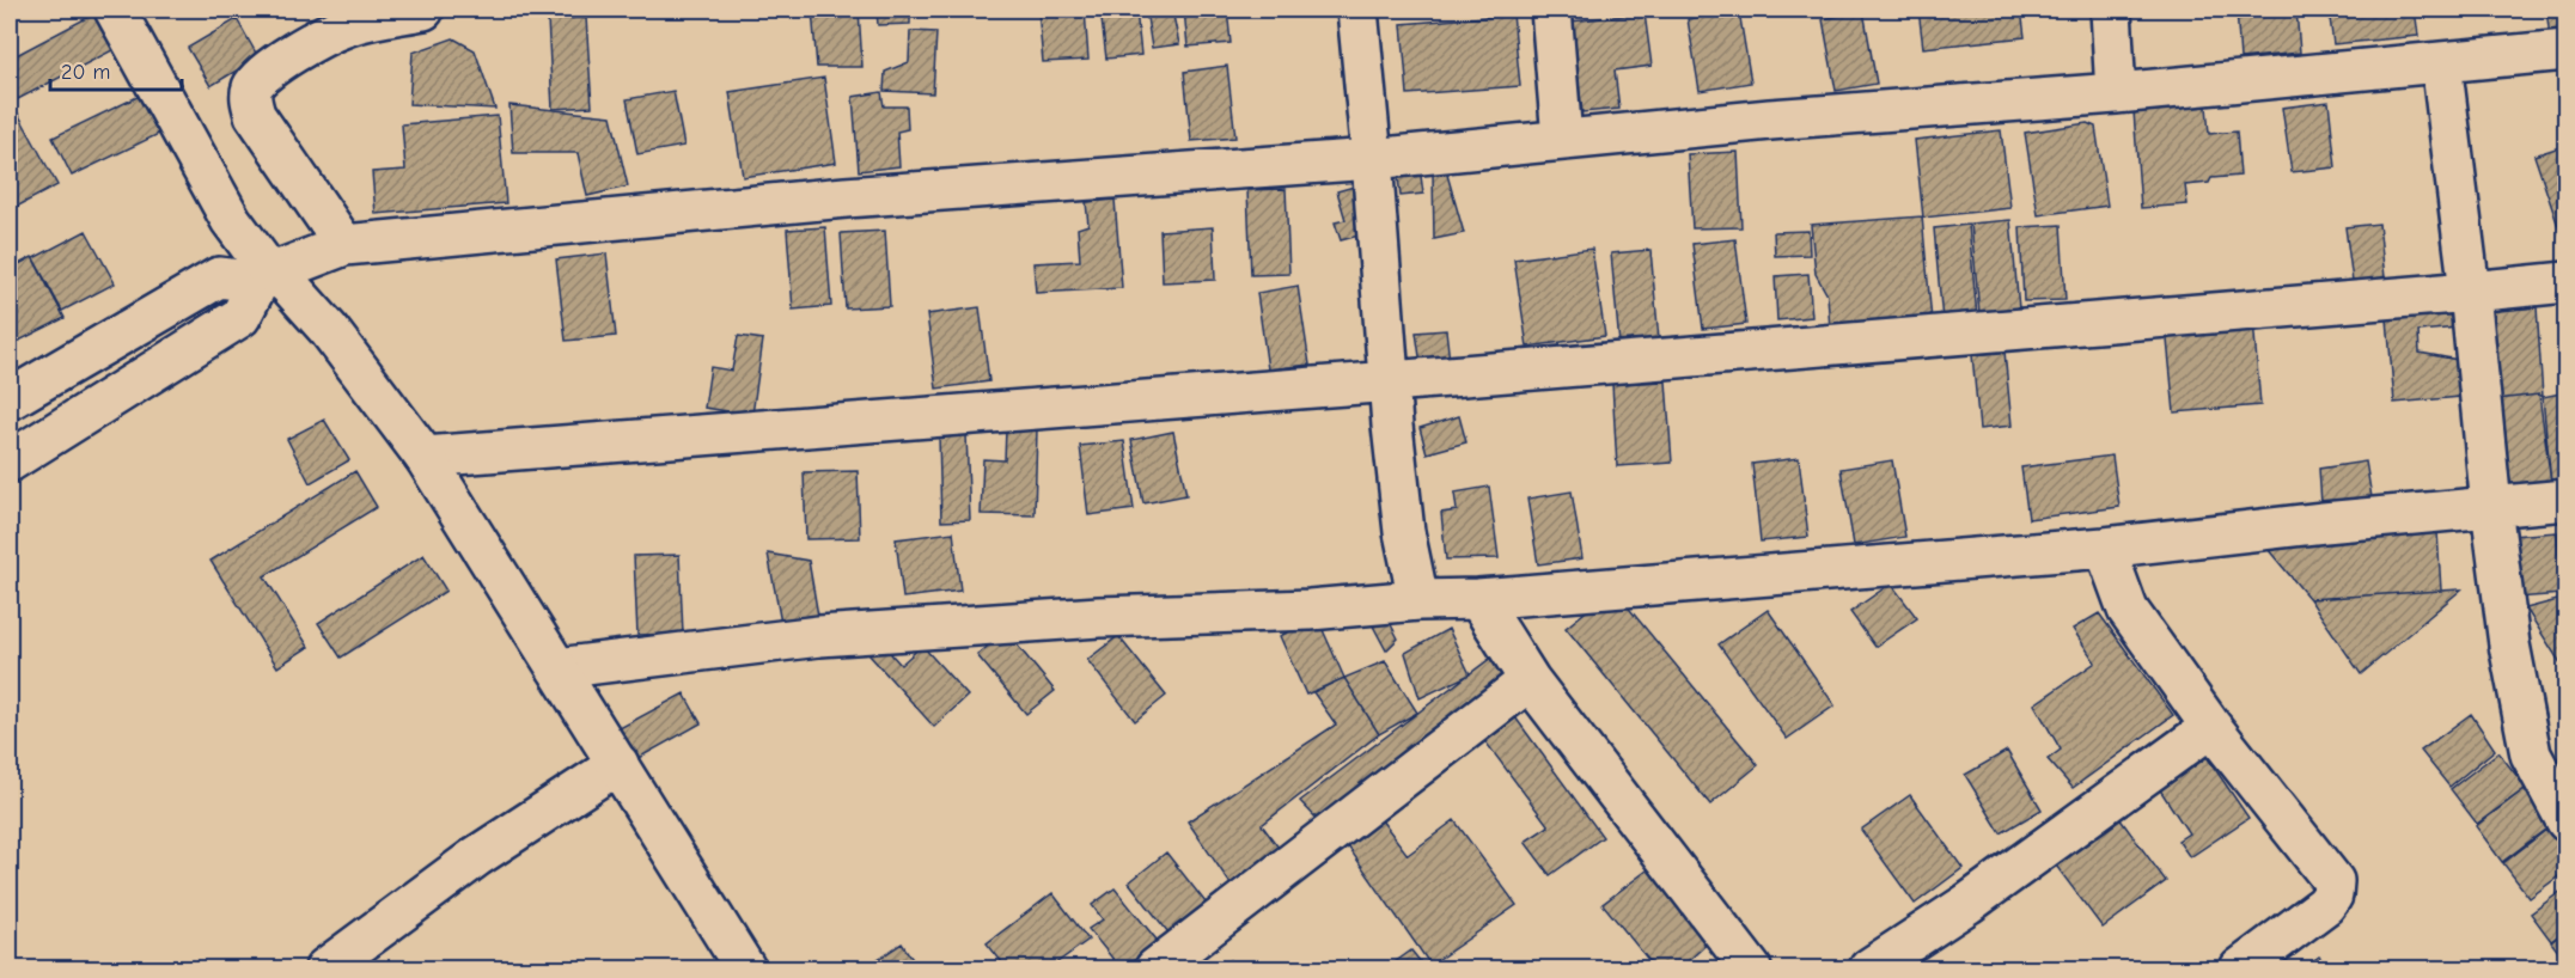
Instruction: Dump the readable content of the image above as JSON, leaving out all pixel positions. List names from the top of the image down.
{
  "scale_bar": "20 m"
}
